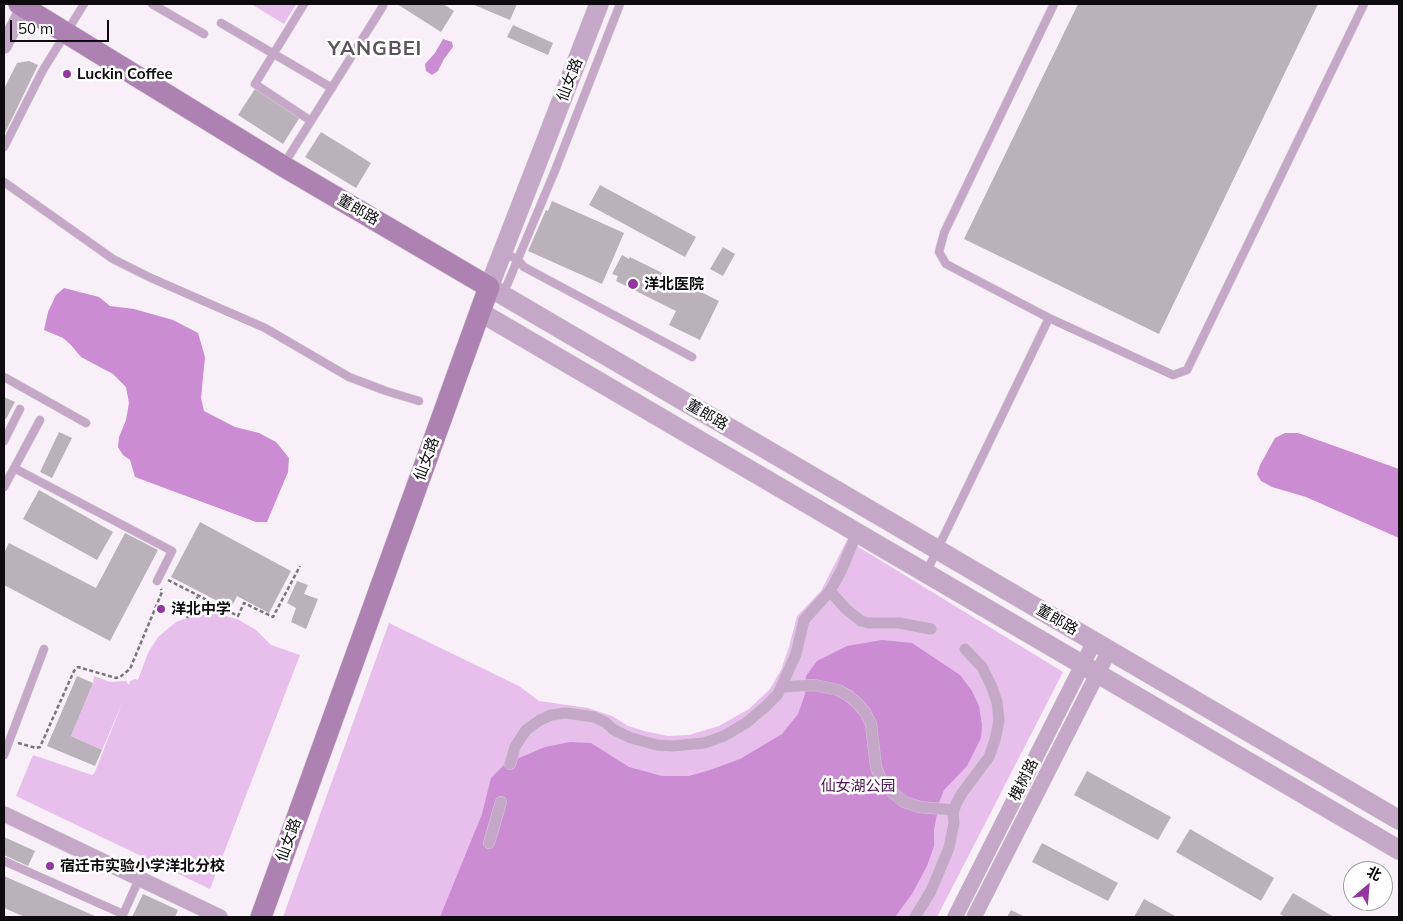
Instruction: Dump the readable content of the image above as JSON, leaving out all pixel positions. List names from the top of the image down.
{
  "streets": {
    "main road": ["仙女路", "董郎路"],
    "street": ["槐树路"]
  },
  "crossings": [
    ["仙女路", "董郎路"],
    ["董郎路", "槐树路"]
  ],
  "districts": ["YANGBEI"],
  "parks": ["仙女湖公园"],
  "places": [
    "Luckin Coffee",
    "洋北医院",
    "洋北中学",
    "宿迁市实验小学洋北分校"
  ],
  "scale_bar": "50 m",
  "north": "top right"
}
